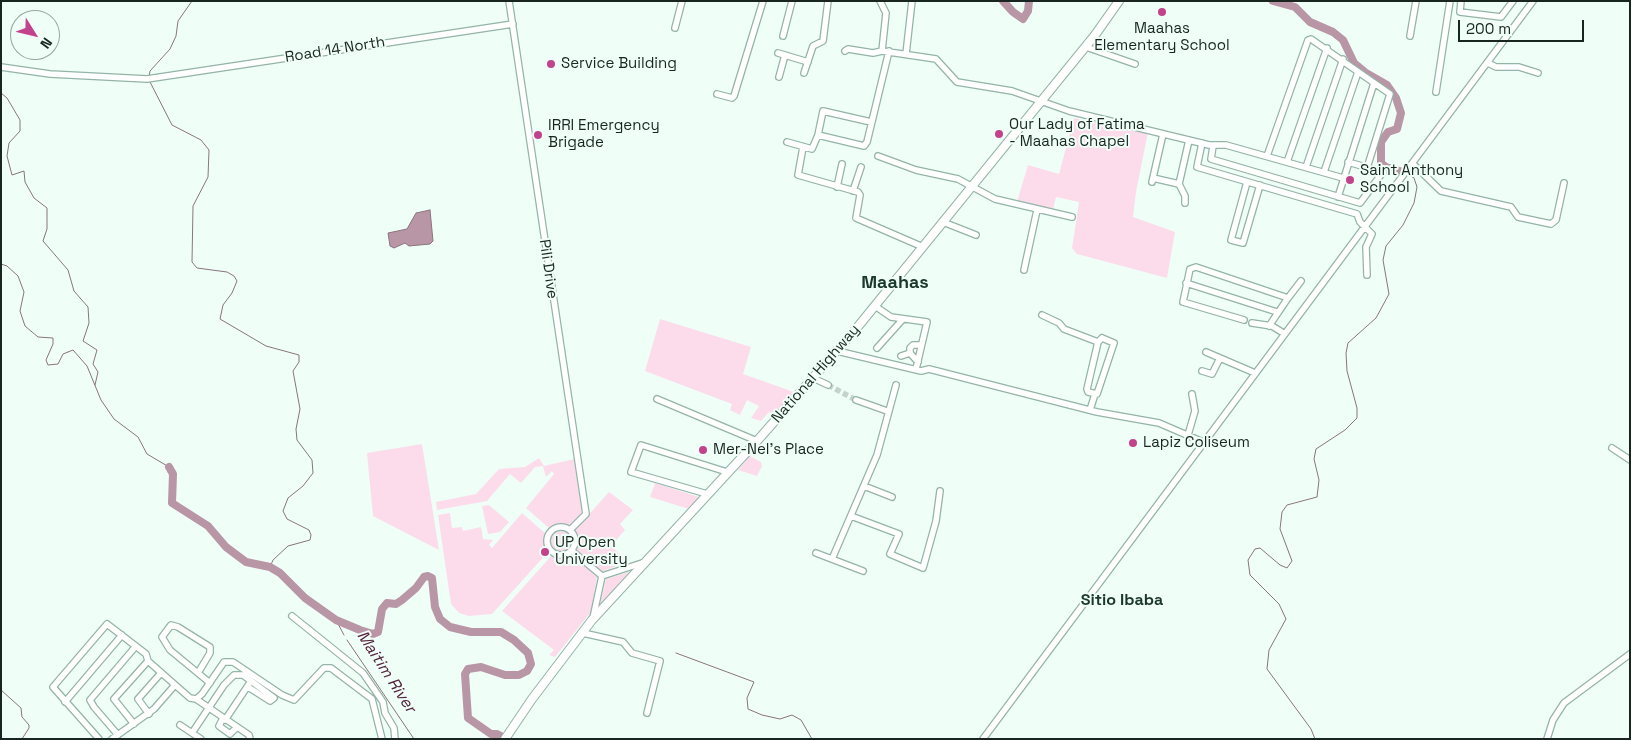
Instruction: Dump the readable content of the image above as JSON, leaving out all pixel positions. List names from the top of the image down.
{
  "streets": {
    "main road": ["National Highway"],
    "street": ["Road 14 North", "Pili Drive"]
  },
  "crossings": [
    ["Road 14 North", "Pili Drive"]
  ],
  "districts": ["Maahas", "Sitio Ibaba"],
  "water": ["Maitim River"],
  "places": [
    "Maahas Elementary School",
    "Service Building",
    "Our Lady of Fatima - Maahas Chapel",
    "IRRI Emergency Brigade",
    "Saint Anthony School",
    "Lapiz Coliseum",
    "Mer-Nel's Place",
    "UP Open University"
  ],
  "scale_bar": "200 m",
  "north": "bottom right"
}
